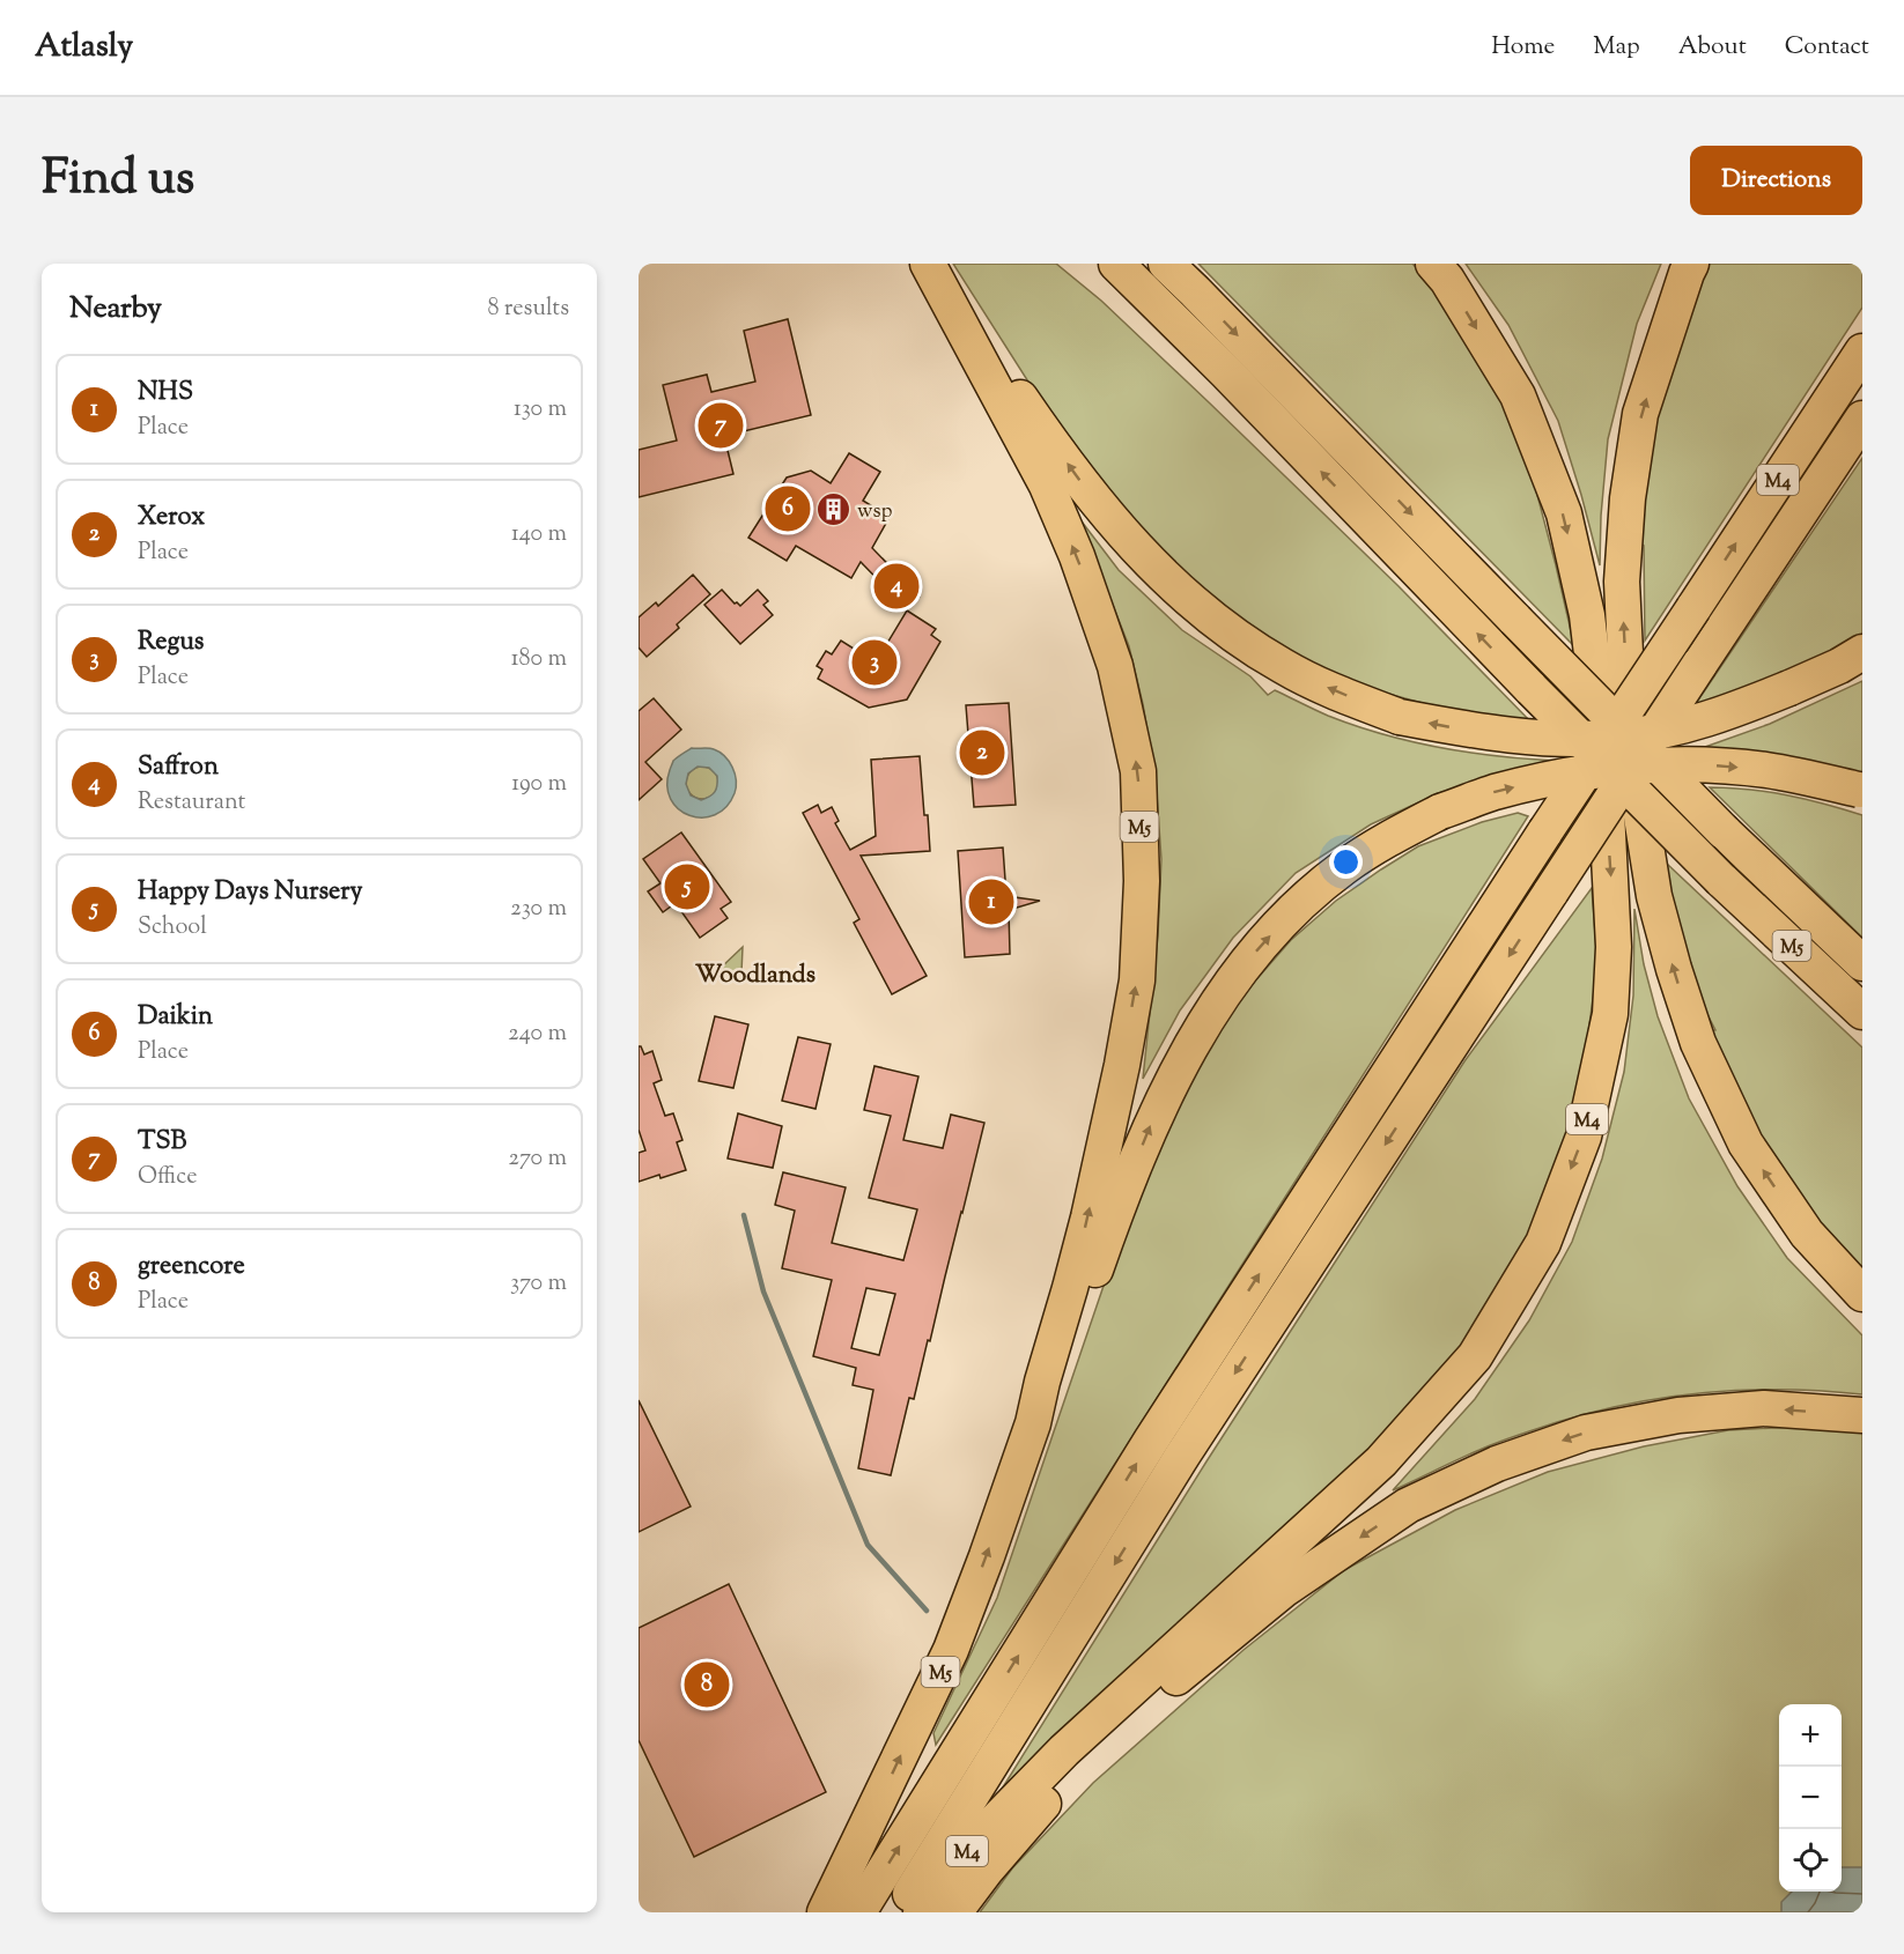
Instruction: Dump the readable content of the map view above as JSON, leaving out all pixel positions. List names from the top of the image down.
{
  "streets": {
    "highway": ["M4", "M5"]
  },
  "districts": ["Woodlands"],
  "places": {
    "building": ["wsp"]
  },
  "page": {
    "header": "Atlasly",
    "nav": [
      "Home",
      "Map",
      "About",
      "Contact"
    ],
    "title": "Find us",
    "buttons": "Directions",
    "heading": ["Nearby", "8 results"],
    "list": [
      {
        "mark": "1",
        "name": "NHS",
        "note": "Place",
        "value": "130 m"
      },
      {
        "mark": "2",
        "name": "Xerox",
        "note": "Place",
        "value": "140 m"
      },
      {
        "mark": "3",
        "name": "Regus",
        "note": "Place",
        "value": "180 m"
      },
      {
        "mark": "4",
        "name": "Saffron",
        "note": "Restaurant",
        "value": "190 m"
      },
      {
        "mark": "5",
        "name": "Happy Days Nursery",
        "note": "School",
        "value": "230 m"
      },
      {
        "mark": "6",
        "name": "Daikin",
        "note": "Place",
        "value": "240 m"
      },
      {
        "mark": "7",
        "name": "TSB",
        "note": "Office",
        "value": "270 m"
      },
      {
        "mark": "8",
        "name": "greencore",
        "note": "Place",
        "value": "370 m"
      }
    ],
    "pins": [
      "7",
      "6",
      "4",
      "3",
      "2",
      "5",
      "1",
      "8"
    ],
    "map_buttons": ["+", "−"]
  }
}
